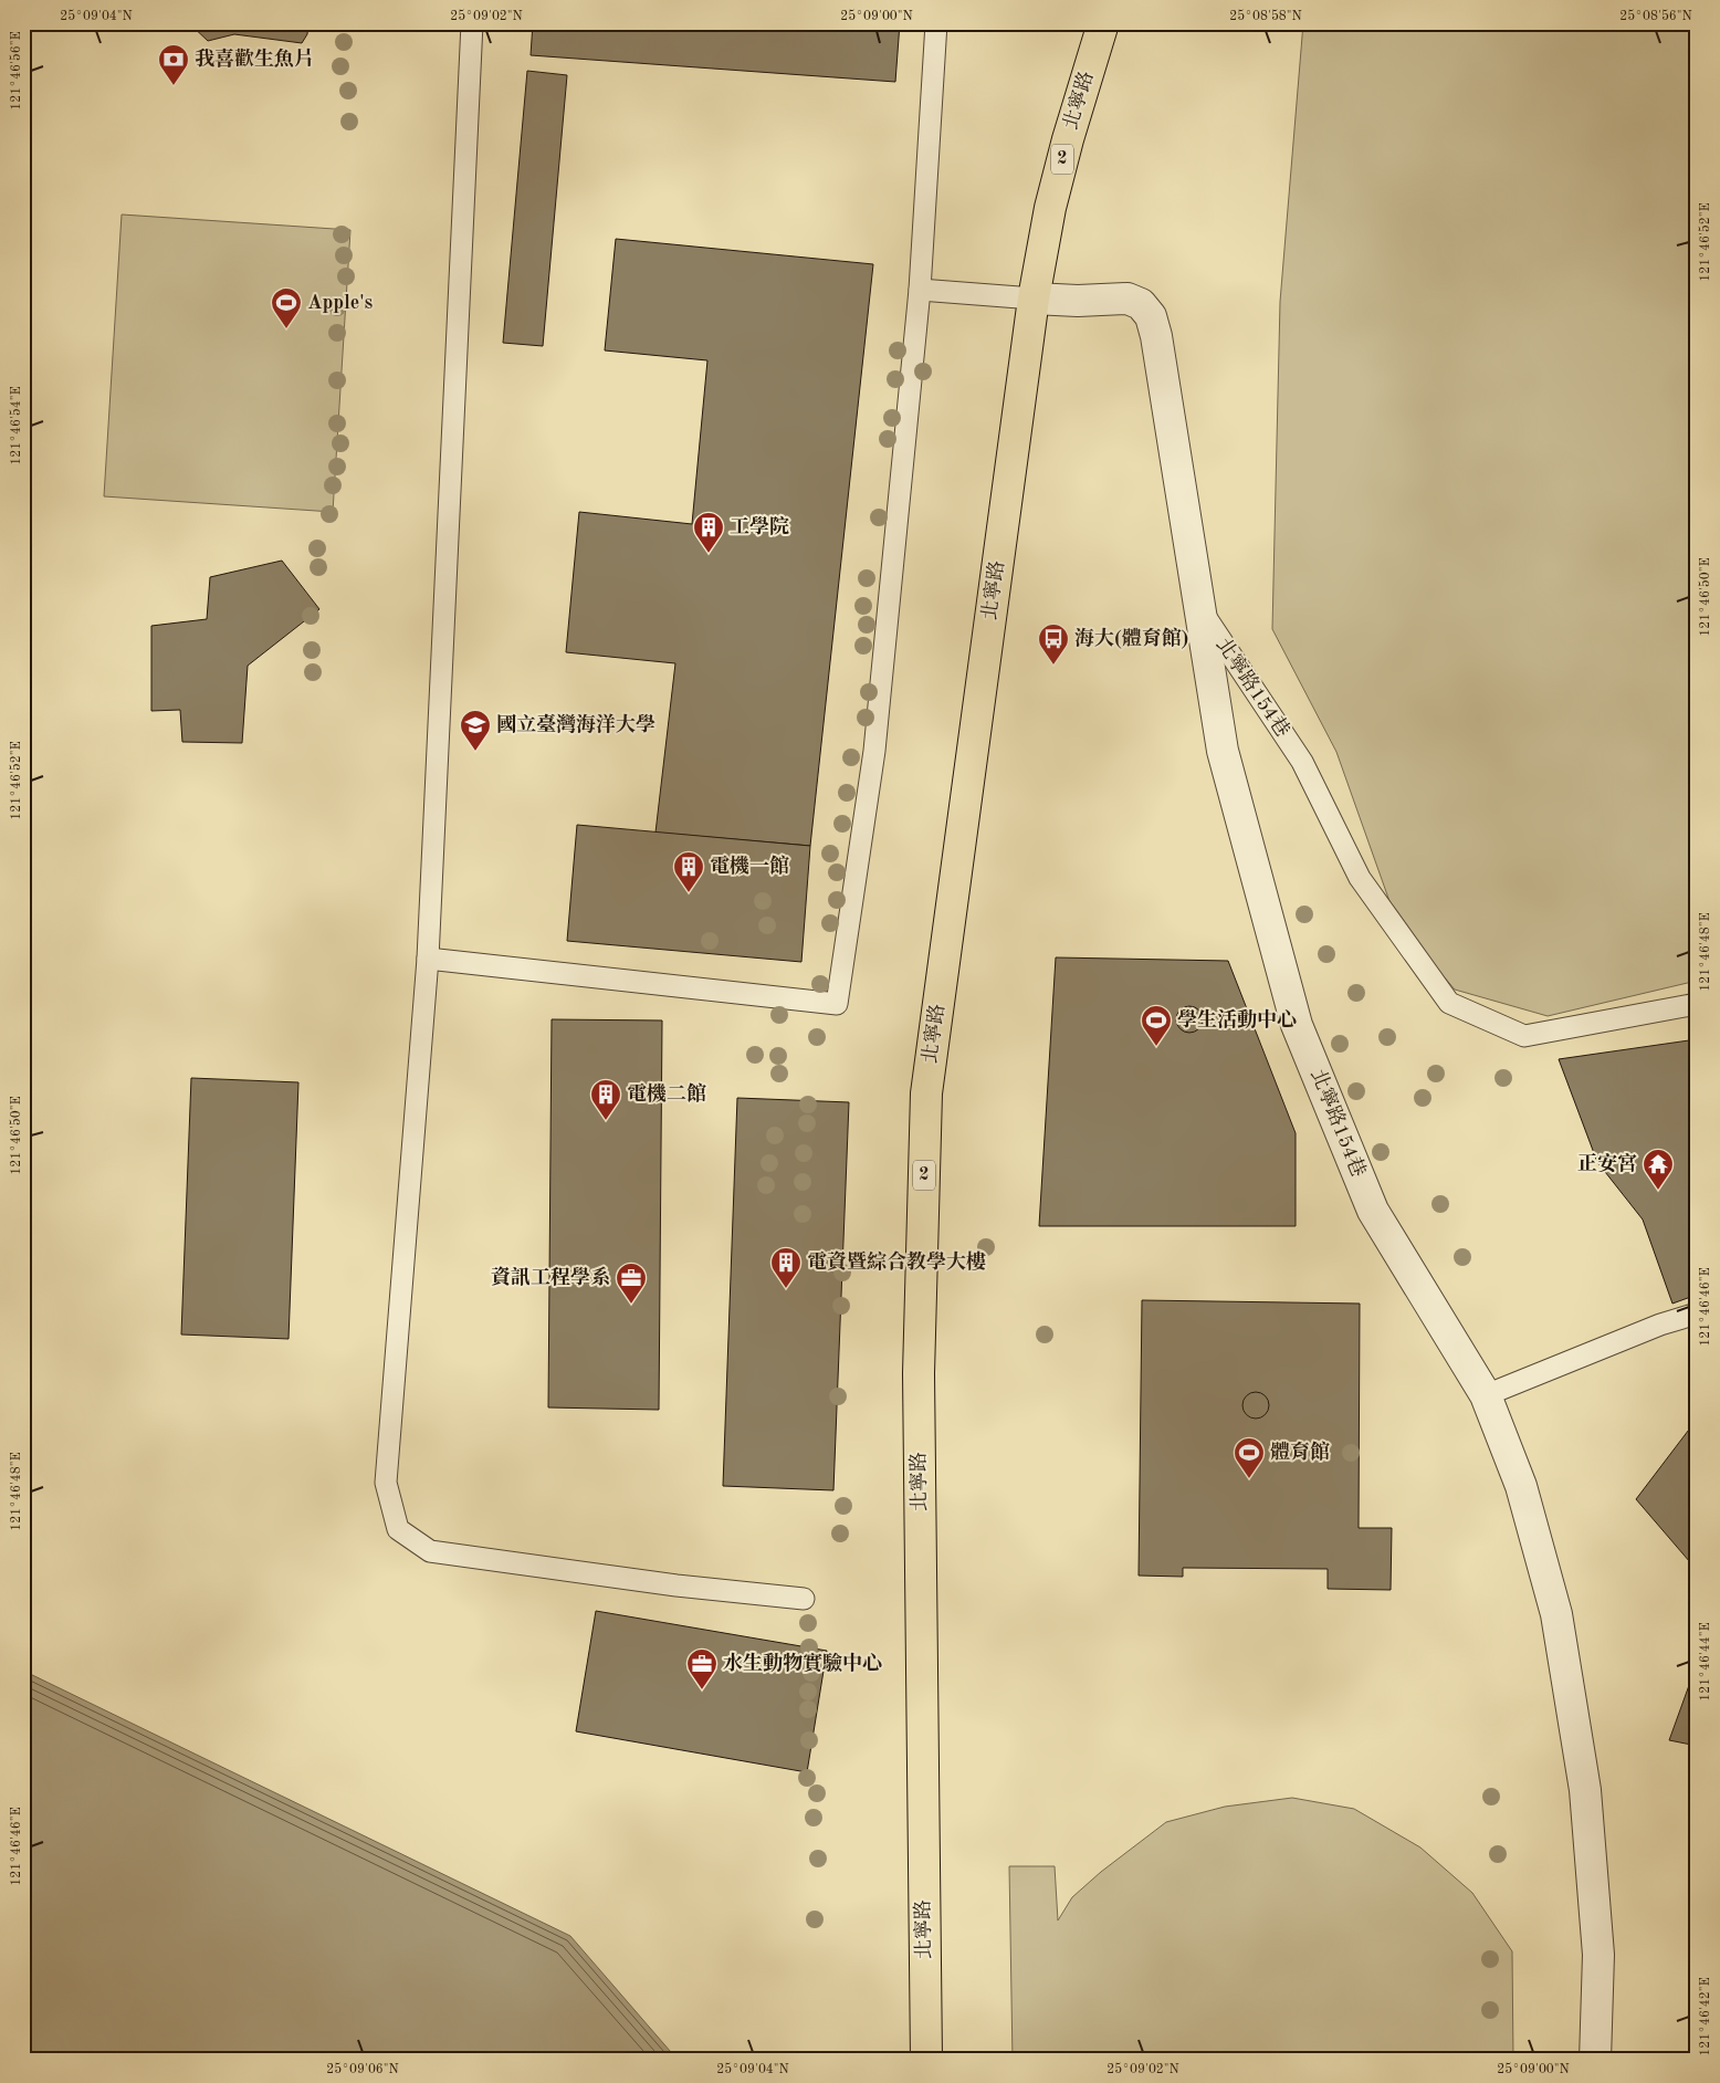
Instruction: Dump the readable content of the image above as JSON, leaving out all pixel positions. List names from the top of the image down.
{
  "streets": {
    "main road": ["北寧路", "2"],
    "street": ["北寧路154巷"]
  },
  "crossings": [
    ["北寧路", "北寧路154巷"]
  ],
  "places": {
    "bank": ["我喜歡生魚片"],
    "sports": ["Apple's", "學生活動中心", "體育館"],
    "building": [
      "工學院",
      "電機一館",
      "電機二館",
      "電資暨綜合教學大樓"
    ],
    "bus stop": ["海大(體育館)"],
    "school or university": ["國立臺灣海洋大學"],
    "temple": ["正安宮"],
    "office": ["資訊工程學系", "水生動物實驗中心"]
  },
  "coordinates": [
    "25°09'04\"N",
    "25°09'02\"N",
    "25°09'00\"N",
    "25°08'58\"N",
    "25°08'56\"N",
    "121°46'56\"E",
    "121°46'52\"E",
    "121°46'54\"E",
    "121°46'50\"E",
    "121°46'48\"E",
    "121°46'46\"E",
    "121°46'44\"E",
    "121°46'42\"E",
    "25°09'06\"N"
  ]
}
